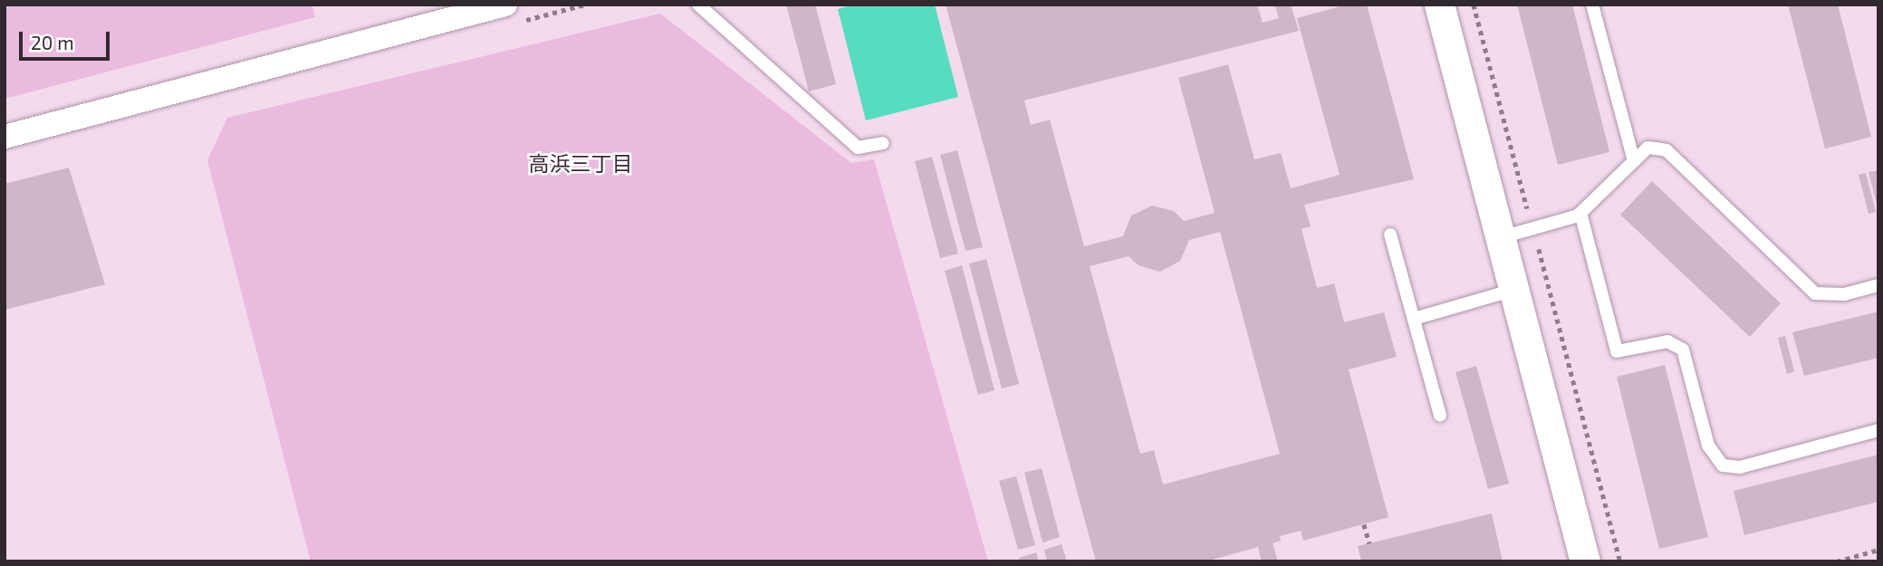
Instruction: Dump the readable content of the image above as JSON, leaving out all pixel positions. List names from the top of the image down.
{
  "districts": ["高浜三丁目"],
  "scale_bar": "20 m"
}
